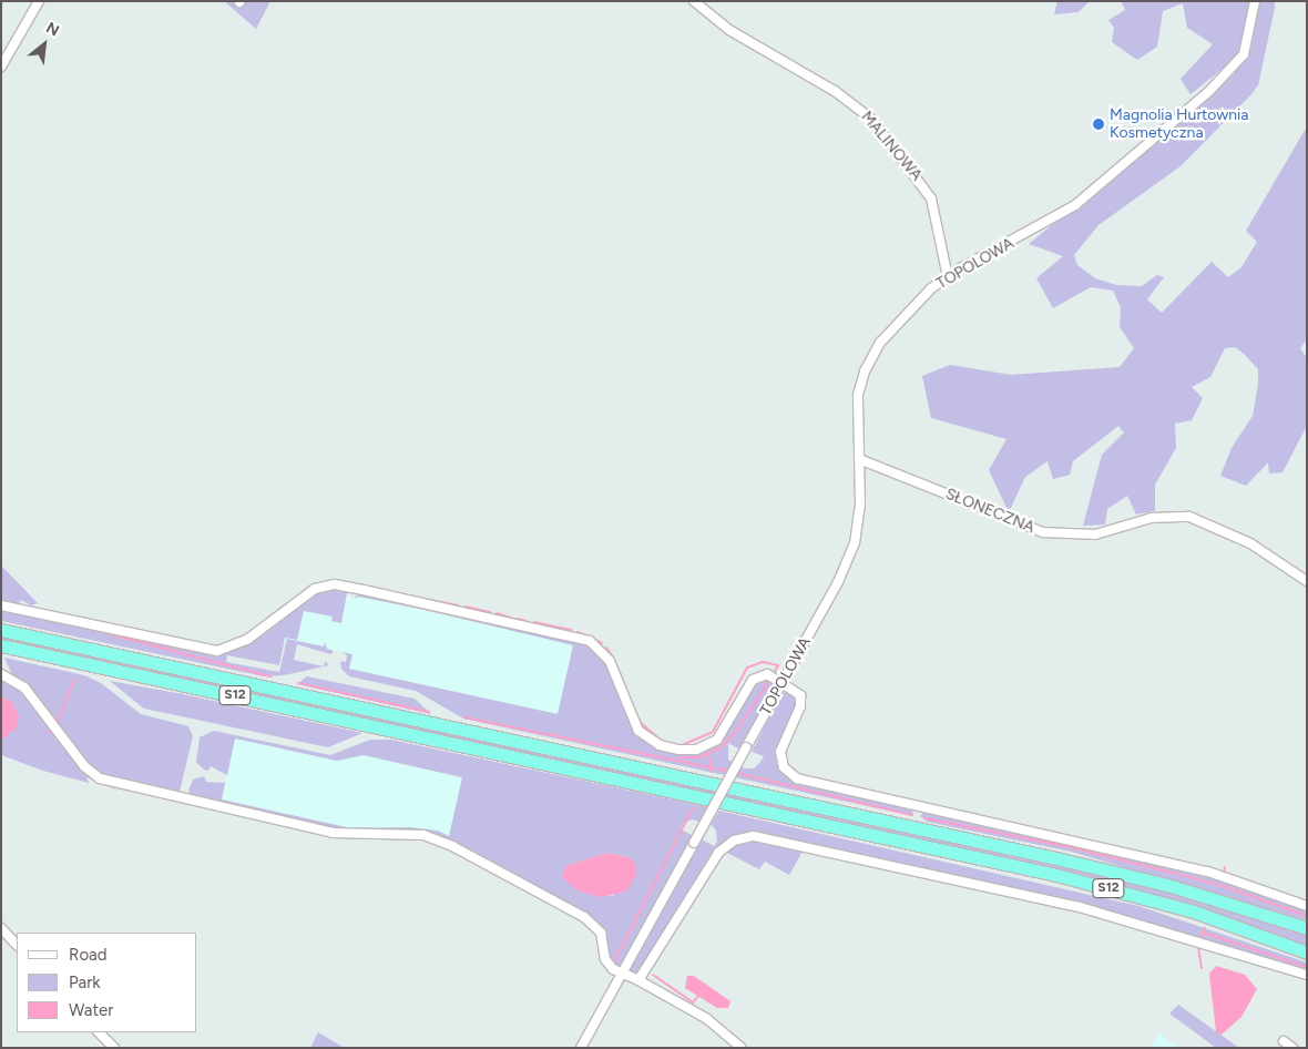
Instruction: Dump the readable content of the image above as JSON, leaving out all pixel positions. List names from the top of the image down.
{
  "streets": {
    "highway": ["S12"],
    "street": ["MALINOWA", "TOPOLOWA", "SŁONECZNA"]
  },
  "crossings": [
    ["MALINOWA", "TOPOLOWA"],
    ["TOPOLOWA", "SŁONECZNA"]
  ],
  "places": ["Magnolia Hurtownia Kosmetyczna"],
  "legend": ["Road", "Park", "Water"],
  "north": "top right"
}
